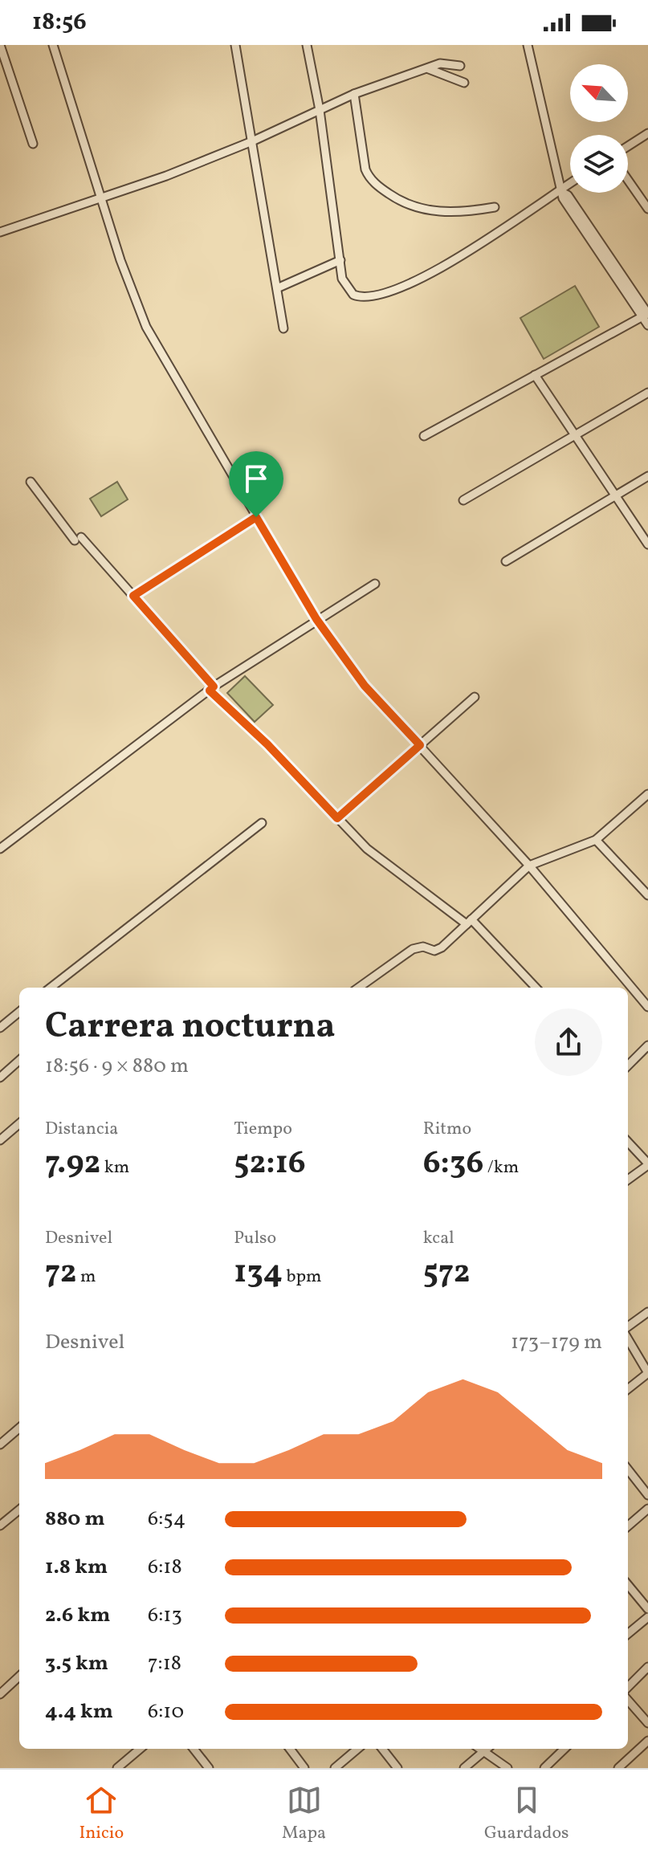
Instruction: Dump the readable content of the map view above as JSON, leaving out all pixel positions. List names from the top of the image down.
{
  "north": "top left",
  "page": {
    "status": "18:56",
    "heading": ["Carrera nocturna", "18:56 · 9 × 880 m"],
    "stats": [
      ["Distancia", "7.92 km"],
      ["Tiempo", "52:16"],
      ["Ritmo", "6:36 /km"],
      ["Desnivel", "72 m"],
      ["Pulso", "134 bpm"],
      ["kcal", "572"]
    ],
    "chart": ["Desnivel", "173–179 m"],
    "list": [
      {
        "name": "880 m",
        "note": "6:54"
      },
      {
        "name": "1.8 km",
        "note": "6:18"
      },
      {
        "name": "2.6 km",
        "note": "6:13"
      },
      {
        "name": "3.5 km",
        "note": "7:18"
      },
      {
        "name": "4.4 km",
        "note": "6:10"
      }
    ],
    "tabs": ["Inicio", "Mapa", "Guardados"]
  }
}
